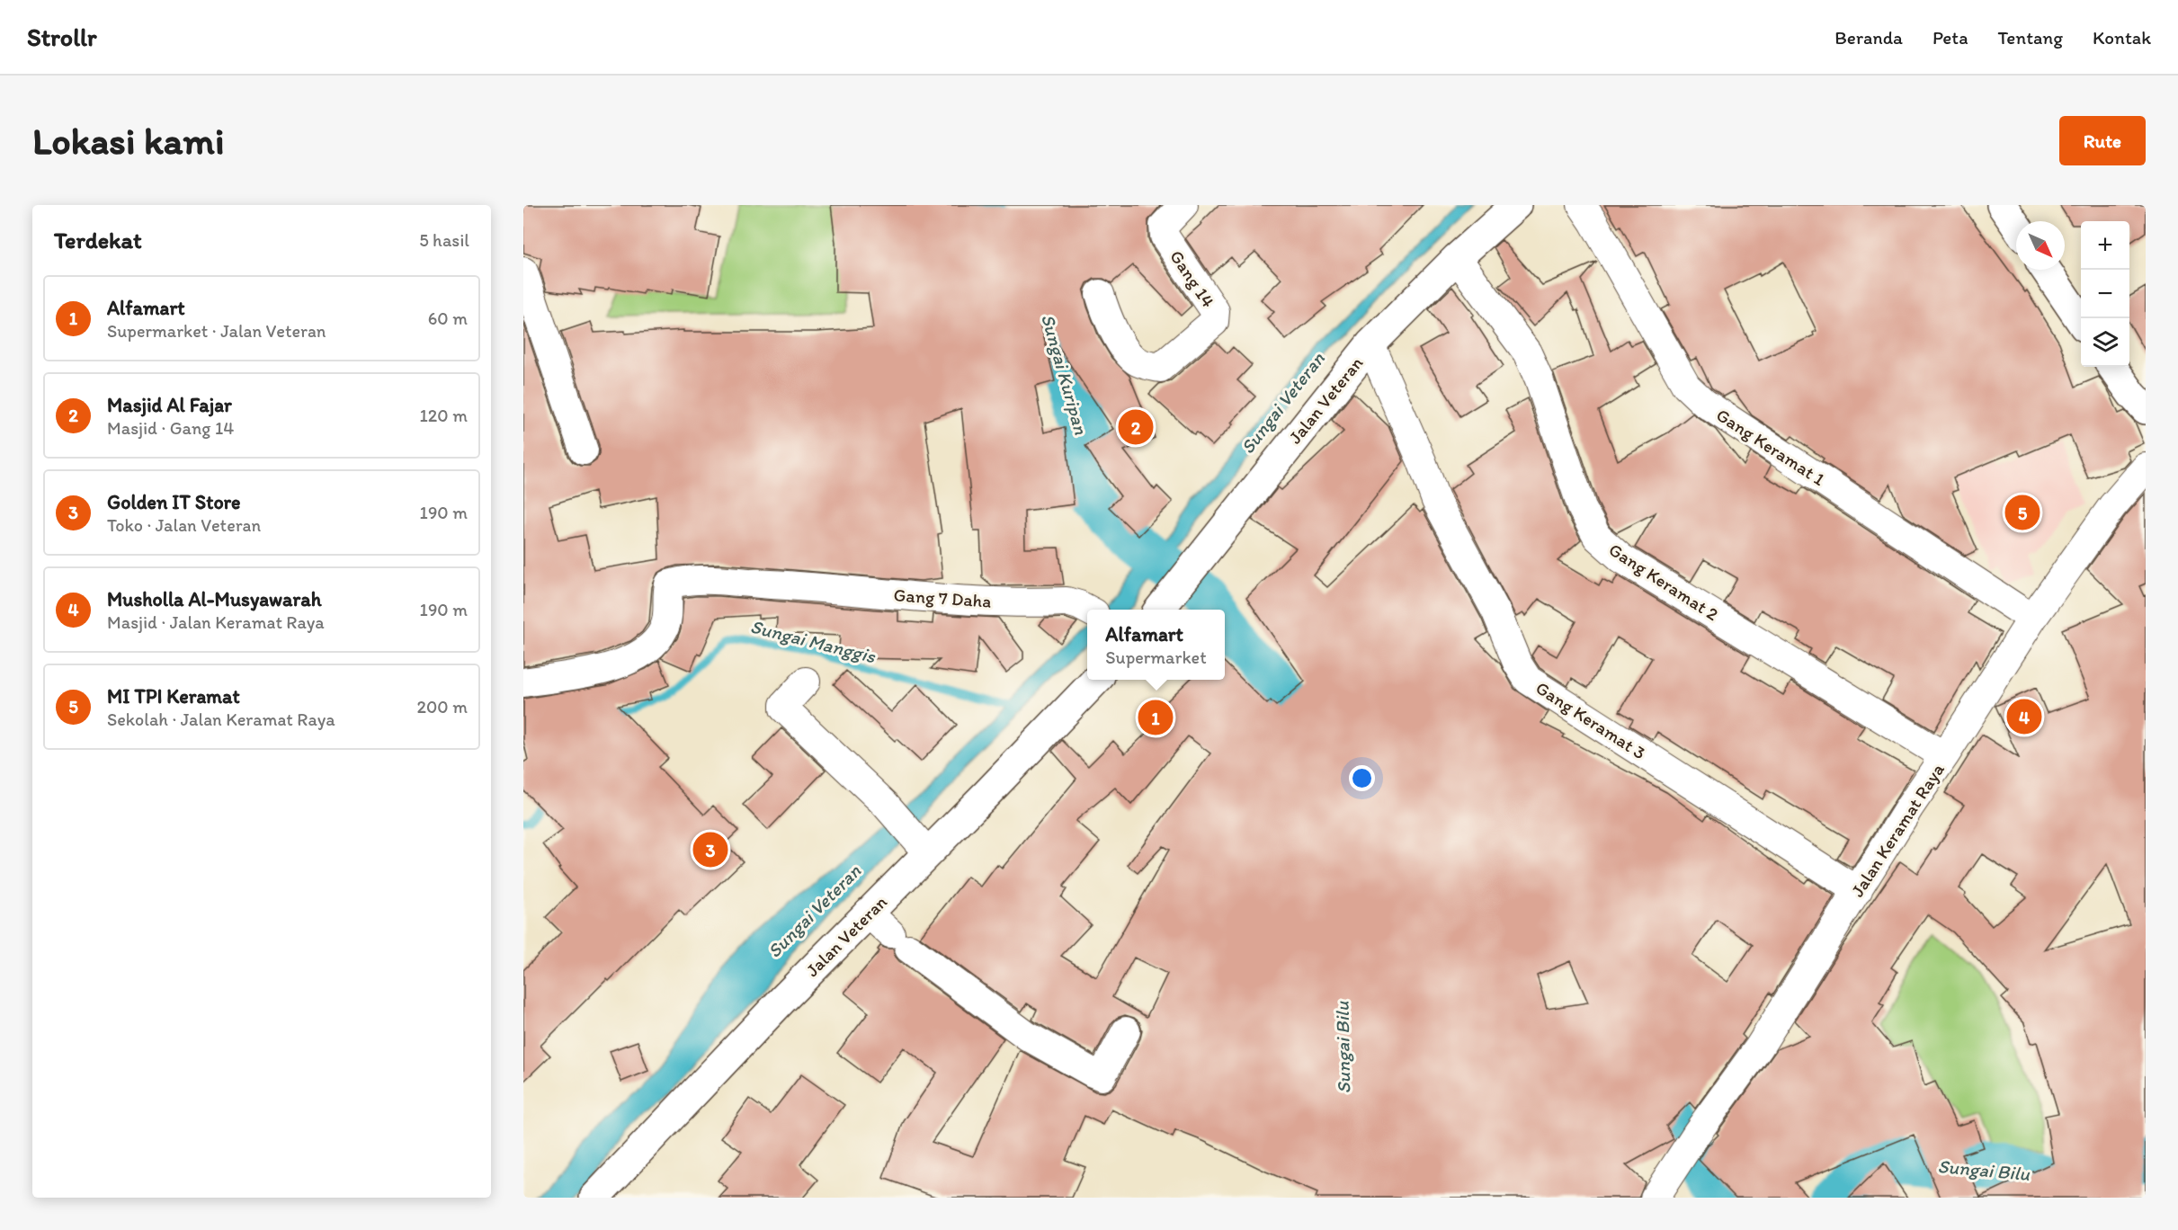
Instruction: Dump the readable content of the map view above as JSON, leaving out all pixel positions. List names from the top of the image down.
{
  "streets": {
    "main road": ["Jalan Veteran"],
    "street": [
      "Gang 14",
      "Gang Keramat 1",
      "Gang Keramat 2",
      "Gang 7 Daha",
      "Gang Keramat 3",
      "Jalan Keramat Raya"
    ]
  },
  "crossings": [
    ["Jalan Veteran", "Gang Keramat 2"],
    ["Jalan Veteran", "Gang Keramat 3"],
    ["Gang Keramat 1", "Jalan Keramat Raya"],
    ["Gang Keramat 2", "Jalan Keramat Raya"],
    ["Gang Keramat 3", "Jalan Keramat Raya"]
  ],
  "water": [
    "Sungai Kuripan",
    "Sungai Veteran",
    "Sungai Manggis",
    "Sungai Bilu"
  ],
  "north": "bottom right",
  "page": {
    "header": "Strollr",
    "nav": [
      "Beranda",
      "Peta",
      "Tentang",
      "Kontak"
    ],
    "buttons": "Rute",
    "title": "Lokasi kami",
    "heading": ["Terdekat", "5 hasil"],
    "map_buttons": ["+", "−"],
    "list": [
      {
        "mark": "1",
        "name": "Alfamart",
        "note": "Supermarket · Jalan Veteran",
        "value": "60 m"
      },
      {
        "mark": "2",
        "name": "Masjid Al Fajar",
        "note": "Masjid · Gang 14",
        "value": "120 m"
      },
      {
        "mark": "3",
        "name": "Golden IT Store",
        "note": "Toko · Jalan Veteran",
        "value": "190 m"
      },
      {
        "mark": "4",
        "name": "Musholla Al-Musyawarah",
        "note": "Masjid · Jalan Keramat Raya",
        "value": "190 m"
      },
      {
        "mark": "5",
        "name": "MI TPI Keramat",
        "note": "Sekolah · Jalan Keramat Raya",
        "value": "200 m"
      }
    ],
    "pins": [
      "2",
      "5",
      "4",
      "1",
      "3"
    ],
    "popup": ["Alfamart", "Supermarket"]
  }
}
